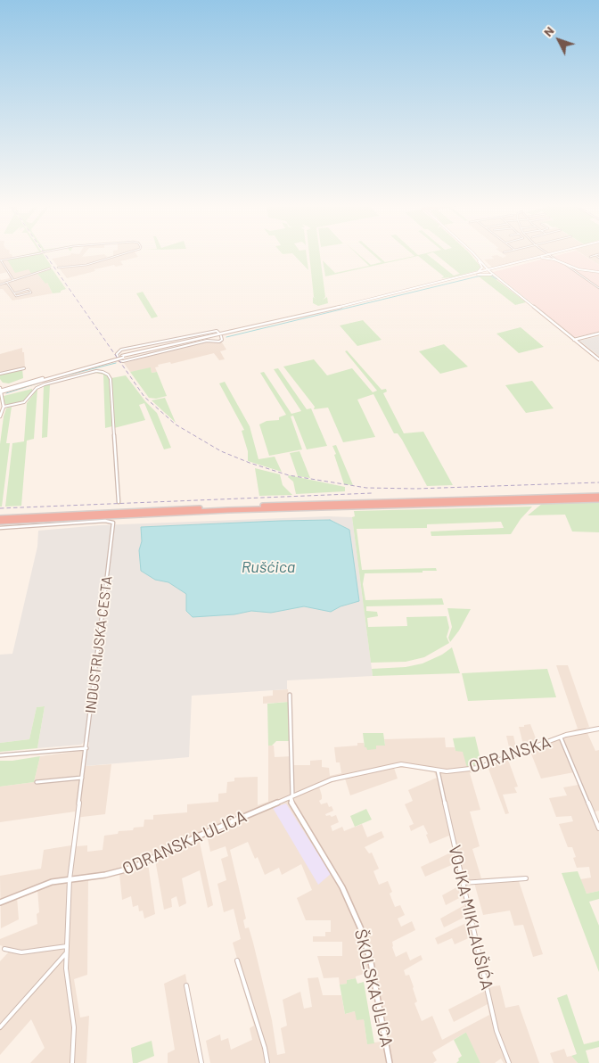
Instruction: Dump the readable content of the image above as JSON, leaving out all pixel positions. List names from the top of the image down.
{
  "streets": {
    "main road": ["ODRANSKA", "ODRANSKA ULICA", "ŠKOLSKA ULICA"],
    "street": ["INDUSTRIJSKA CESTA", "VOJKA MIKLAUŠIĆA"]
  },
  "crossings": [
    ["INDUSTRIJSKA CESTA", "ODRANSKA ULICA"],
    ["ODRANSKA", "ODRANSKA ULICA"],
    ["ODRANSKA", "VOJKA MIKLAUŠIĆA"],
    ["ODRANSKA", "ŠKOLSKA ULICA"],
    ["ODRANSKA ULICA", "ŠKOLSKA ULICA"]
  ],
  "water": ["Rušćica"],
  "north": "top left"
}
